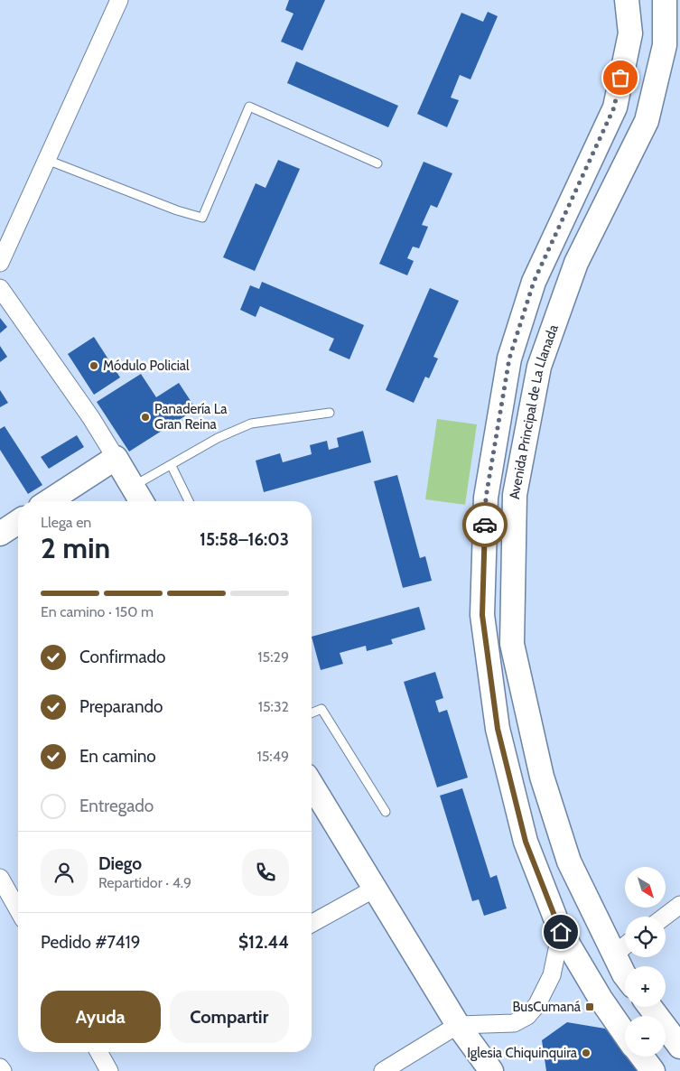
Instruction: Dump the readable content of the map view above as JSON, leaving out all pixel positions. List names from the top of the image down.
{
  "streets": {
    "main road": ["Avenida Principal de La Llanada"]
  },
  "places": {
    "other": ["Módulo Policial", "Panadería La Gran Reina", "Iglesia Chiquinquira"],
    "transit": ["BusCumaná"]
  },
  "north": "bottom right",
  "page": {
    "heading": ["2 min", "Llega en", "15:58–16:03"],
    "panel": [
      "Diego",
      "Repartidor · 4.9",
      "Pedido #7419",
      "$12.44"
    ],
    "bar": "En camino · 150 m",
    "list": [
      ["Confirmado", "15:29"],
      ["Preparando", "15:32"],
      ["En camino", "15:49"],
      "Entregado"
    ],
    "map_buttons": ["+", "−"],
    "buttons": ["Ayuda", "Compartir"]
  }
}
